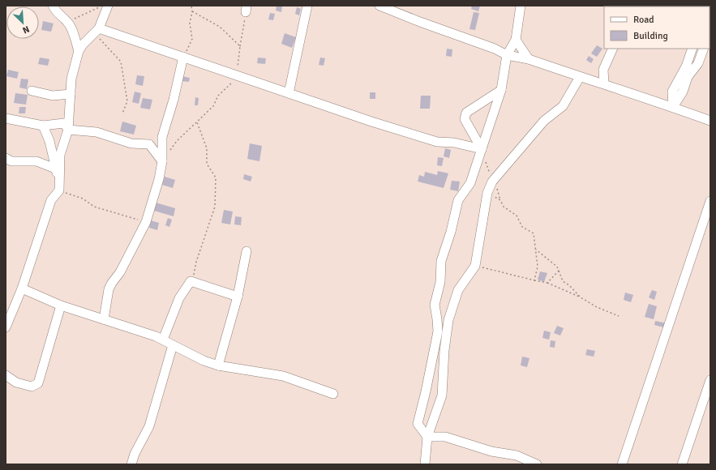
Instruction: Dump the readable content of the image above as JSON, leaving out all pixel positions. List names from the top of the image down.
{
  "legend": ["Road", "Building"],
  "north": "bottom right"
}
